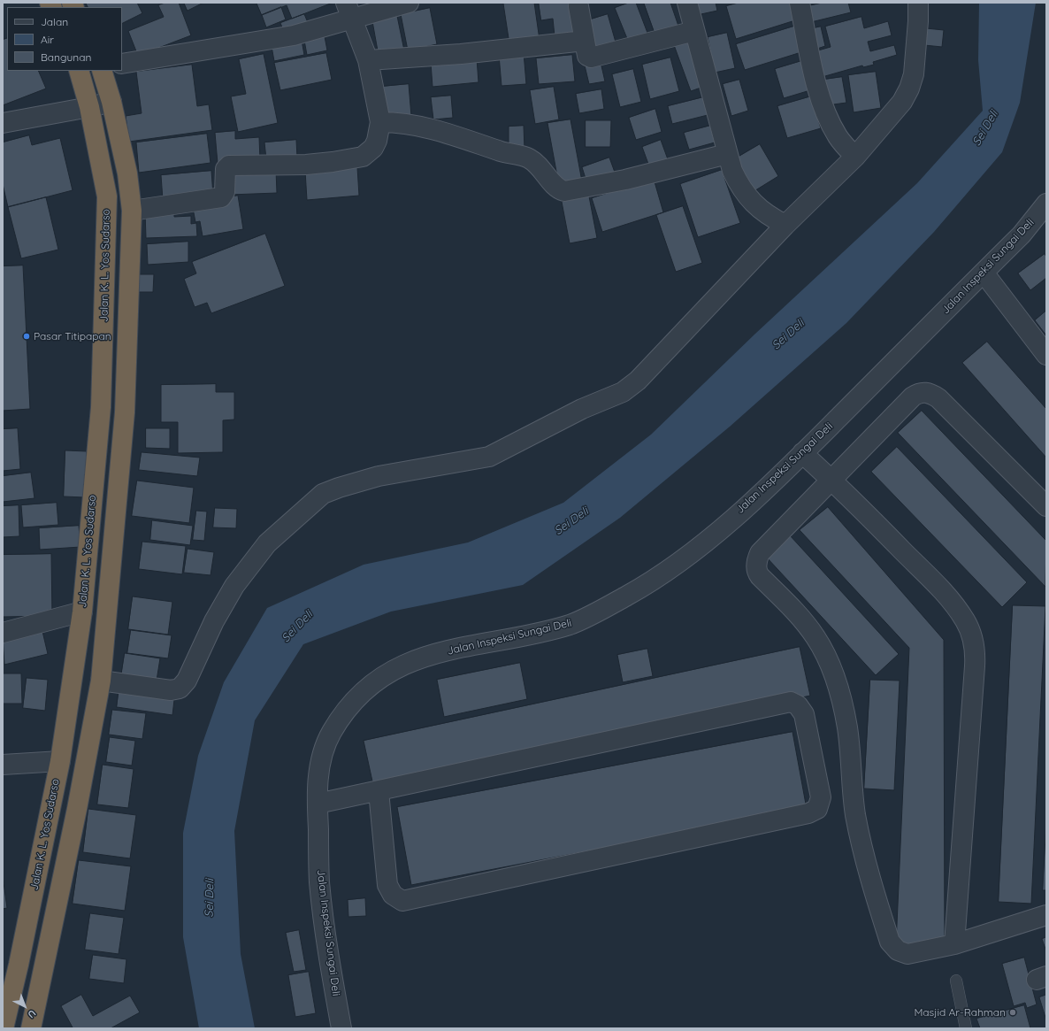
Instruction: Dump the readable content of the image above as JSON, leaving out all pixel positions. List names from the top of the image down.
{
  "streets": {
    "highway": ["Jalan K. L. Yos Sudarso"],
    "street": ["Jalan Inspeksi Sungai Deli"]
  },
  "water": ["Sei Deli"],
  "places": ["Pasar Titipapan", "Masjid Ar-Rahman"],
  "legend": ["Jalan", "Air", "Bangunan"],
  "north": "bottom right"
}
